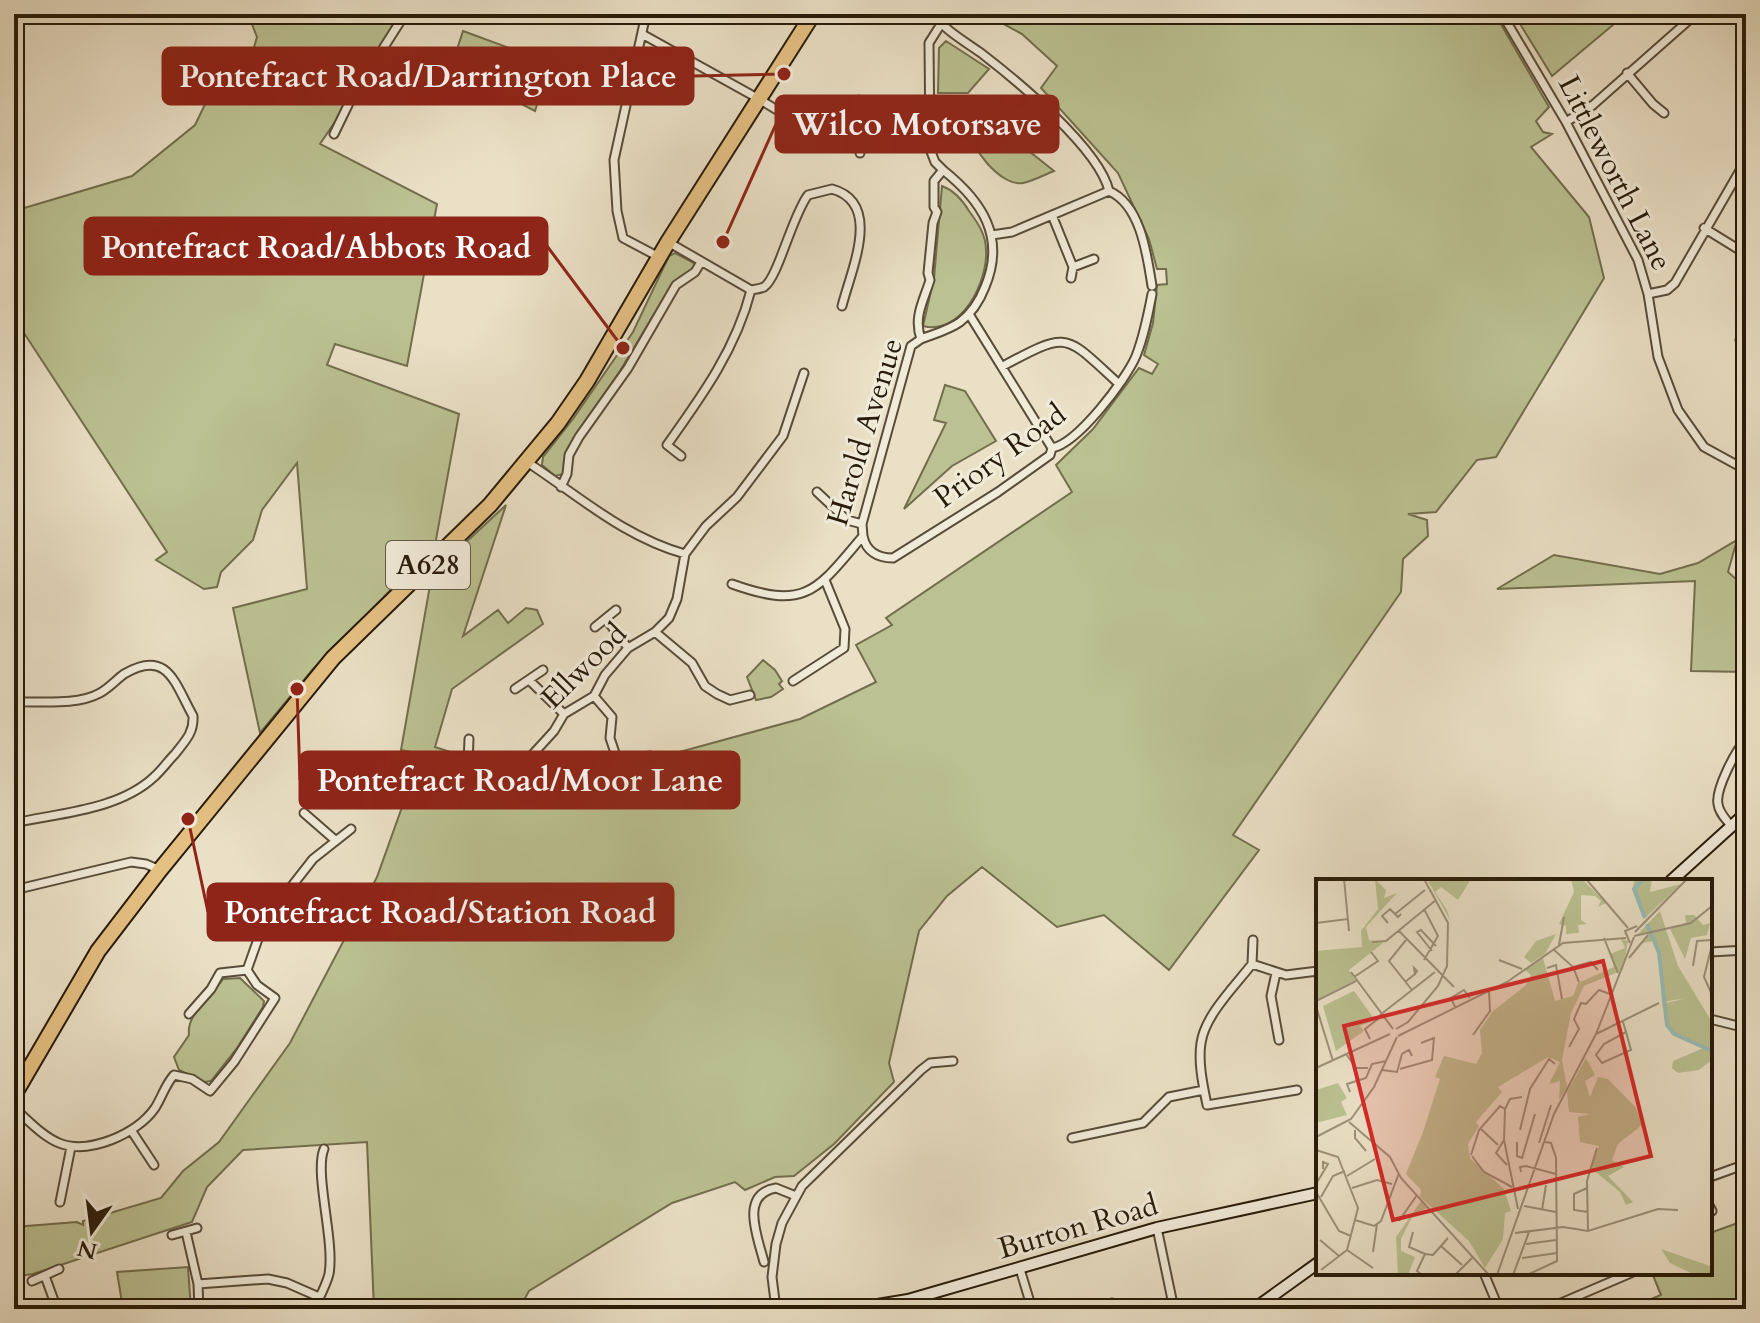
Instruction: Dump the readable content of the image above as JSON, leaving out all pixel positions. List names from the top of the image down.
{
  "streets": {
    "highway": ["A628"],
    "street": [
      "Littleworth Lane",
      "Harold Avenue",
      "Priory Road",
      "Ellwood",
      "Burton Road"
    ]
  },
  "crossings": [
    ["Harold Avenue", "Priory Road"]
  ],
  "places": [
    "Pontefract Road/Darrington Place",
    "Wilco Motorsave",
    "Pontefract Road/Abbots Road",
    "Pontefract Road/Moor Lane",
    "Pontefract Road/Station Road"
  ],
  "north": "bottom"
}
